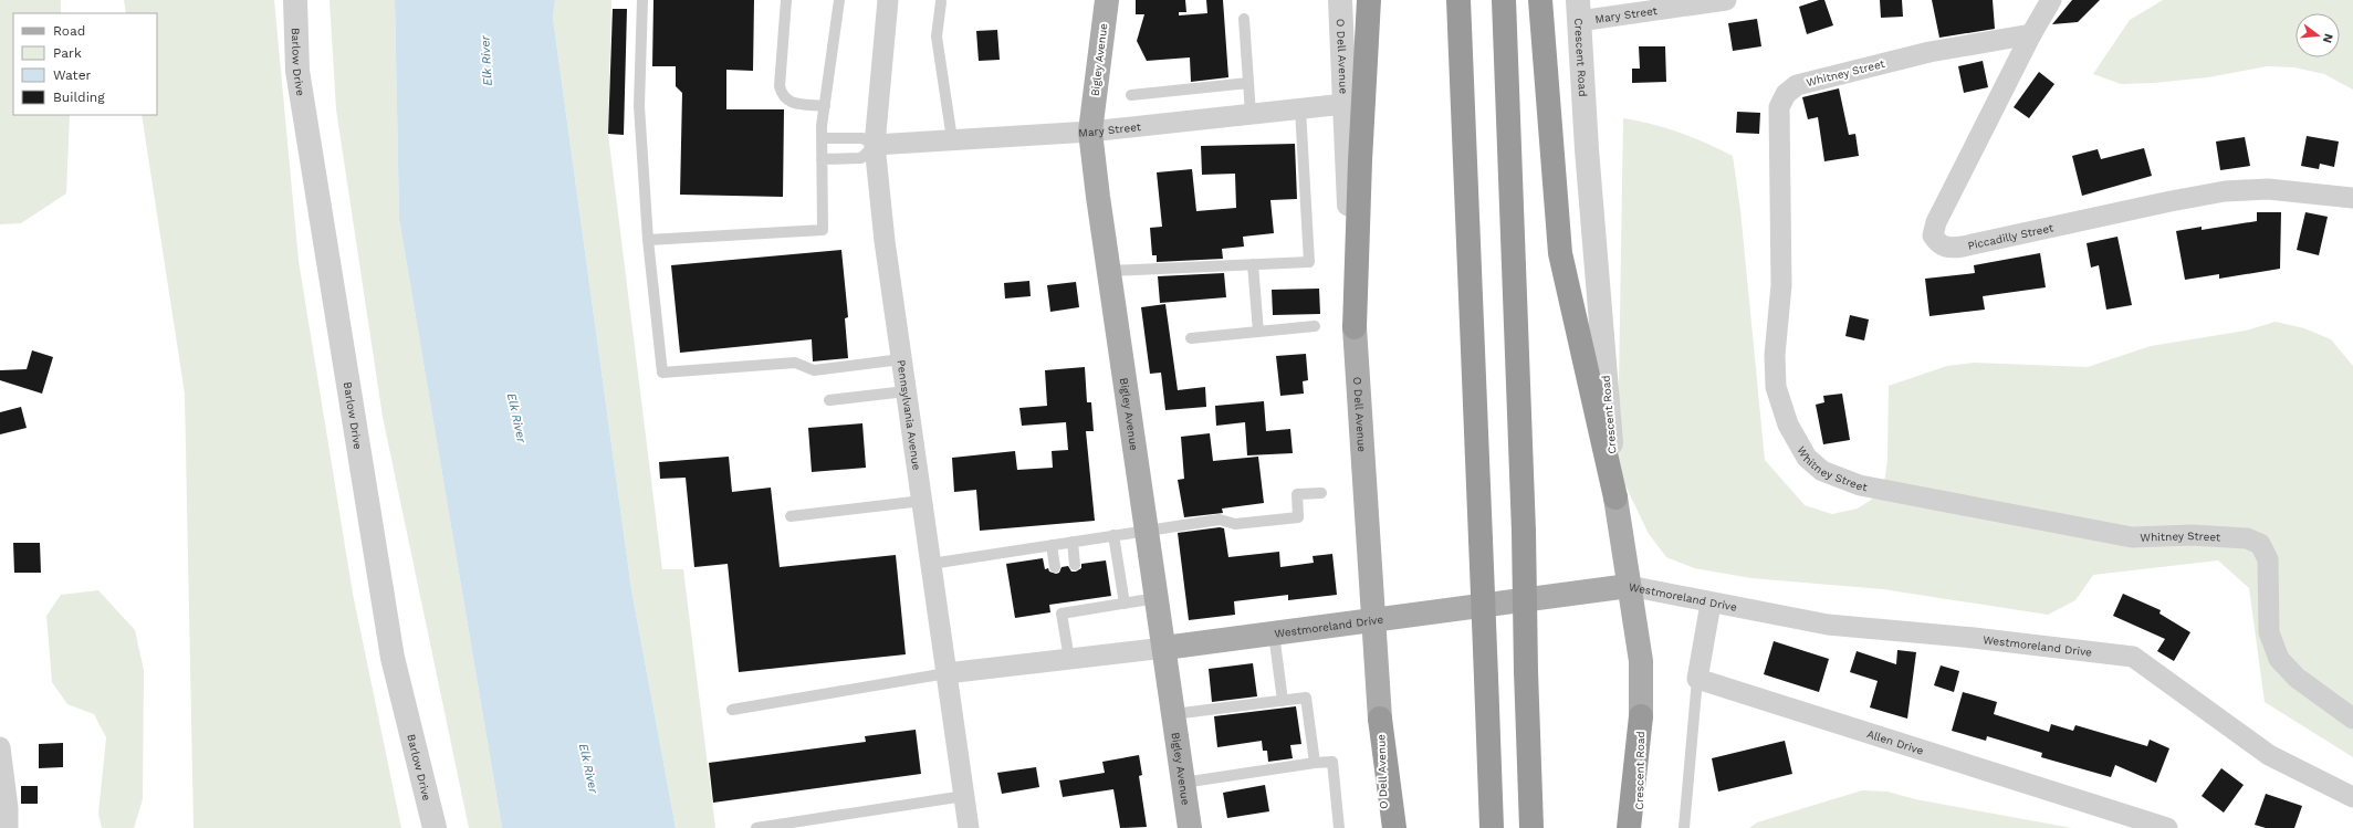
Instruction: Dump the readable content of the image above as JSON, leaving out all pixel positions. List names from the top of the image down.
{
  "streets": {
    "main road": [
      "O Dell Avenue",
      "Crescent Road",
      "Bigley Avenue",
      "Westmoreland Drive"
    ],
    "street": [
      "Mary Street",
      "Barlow Drive",
      "Whitney Street",
      "Piccadilly Street",
      "Pennsylvania Avenue",
      "Allen Drive"
    ]
  },
  "crossings": [
    ["Mary Street", "O Dell Avenue"],
    ["Mary Street", "Crescent Road"],
    ["Mary Street", "Bigley Avenue"],
    ["Mary Street", "Pennsylvania Avenue"],
    ["O Dell Avenue", "Westmoreland Drive"],
    ["Crescent Road", "Westmoreland Drive"],
    ["Bigley Avenue", "Westmoreland Drive"],
    ["Whitney Street", "Piccadilly Street"],
    ["Pennsylvania Avenue", "Westmoreland Drive"]
  ],
  "water": ["Elk River"],
  "legend": [
    "Road",
    "Park",
    "Water",
    "Building"
  ],
  "north": "right"
}
